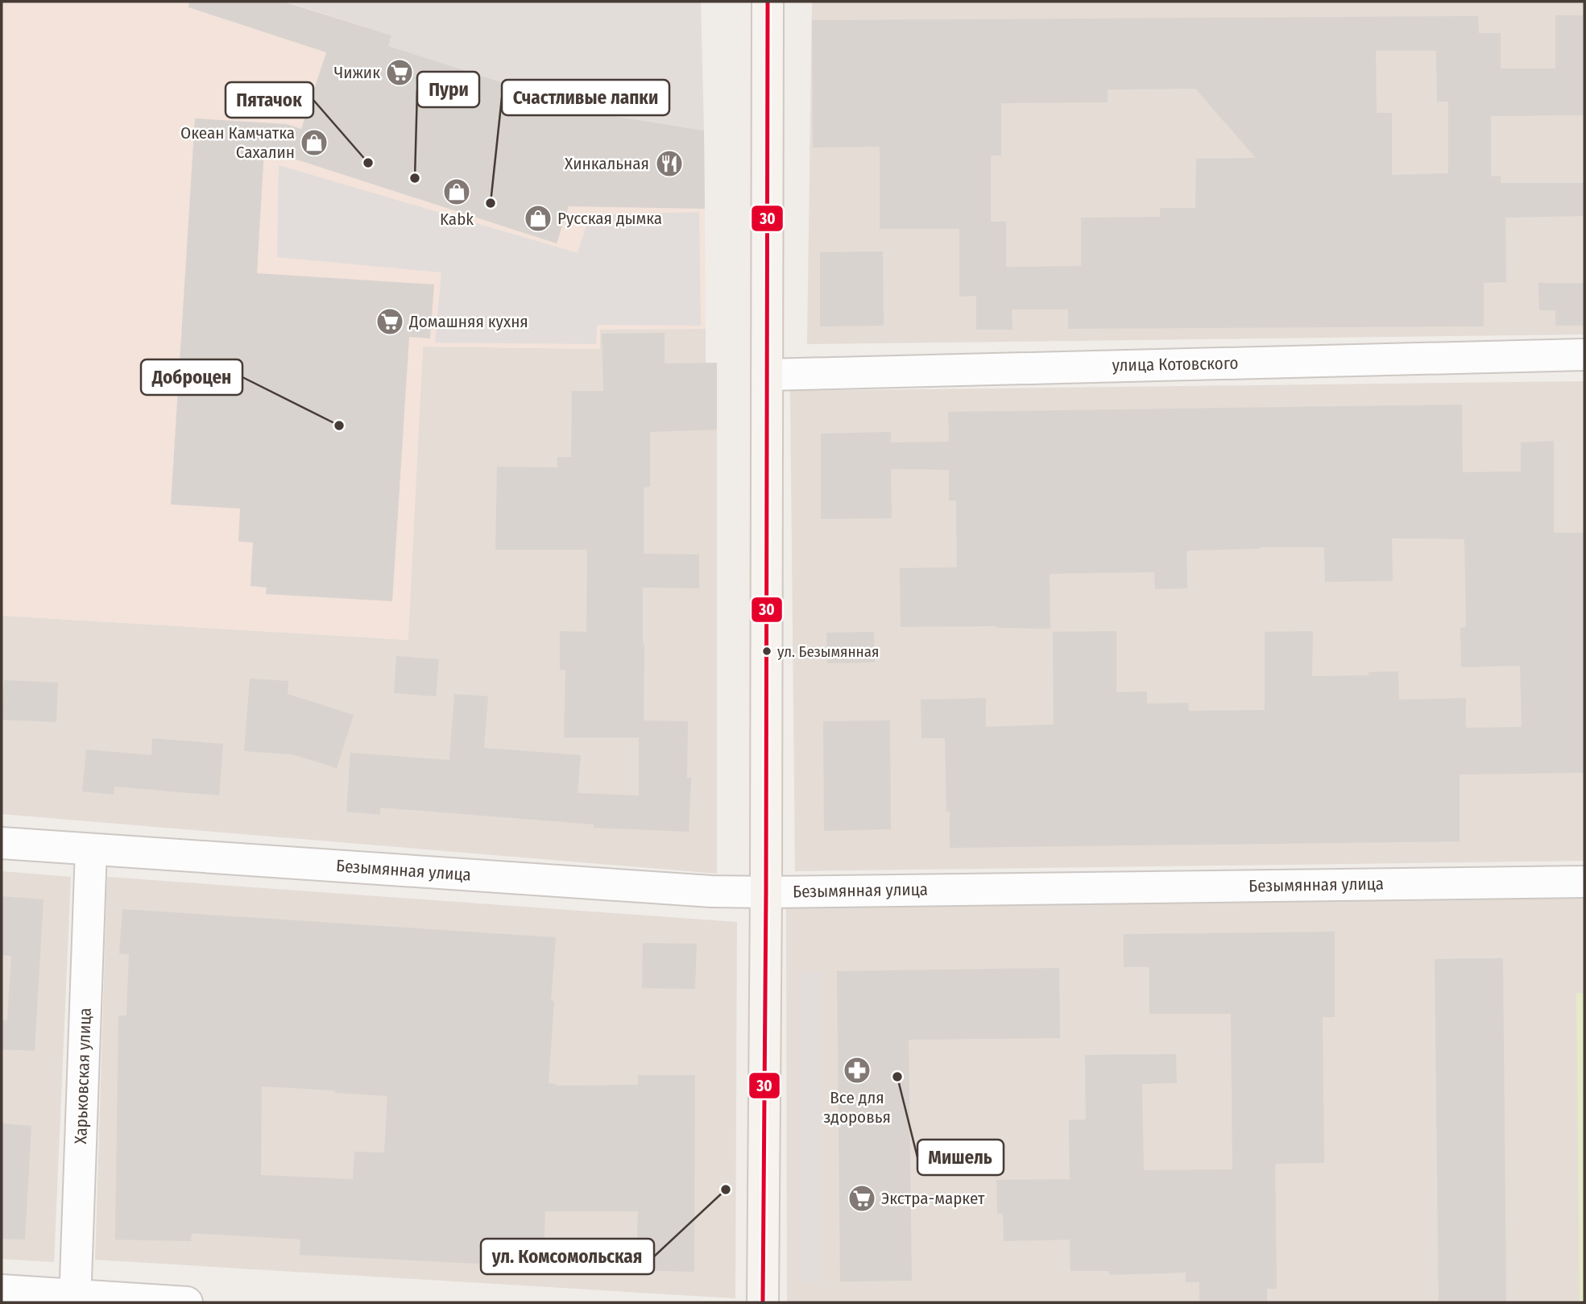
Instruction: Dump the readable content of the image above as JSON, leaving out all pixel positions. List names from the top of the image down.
{
  "streets": {
    "street": ["улица Котовского", "Безымянная улица", "Харьковская улица"]
  },
  "crossings": [
    ["Безымянная улица", "Харьковская улица"]
  ],
  "places": {
    "supermarket": ["Чижик", "Домашняя кухня", "Экстра-маркет"],
    "shop": ["Океан Камчатка Сахалин", "Kabk", "Русская дымка"],
    "other": [
      "Пятачок",
      "Пури",
      "Счастливые лапки",
      "Доброцен",
      "ул. Безымянная",
      "Мишель",
      "ул. Комсомольская"
    ],
    "restaurant": ["Хинкальная"],
    "pharmacy": ["Все для здоровья"]
  },
  "lines": ["transit line 30"]
}
